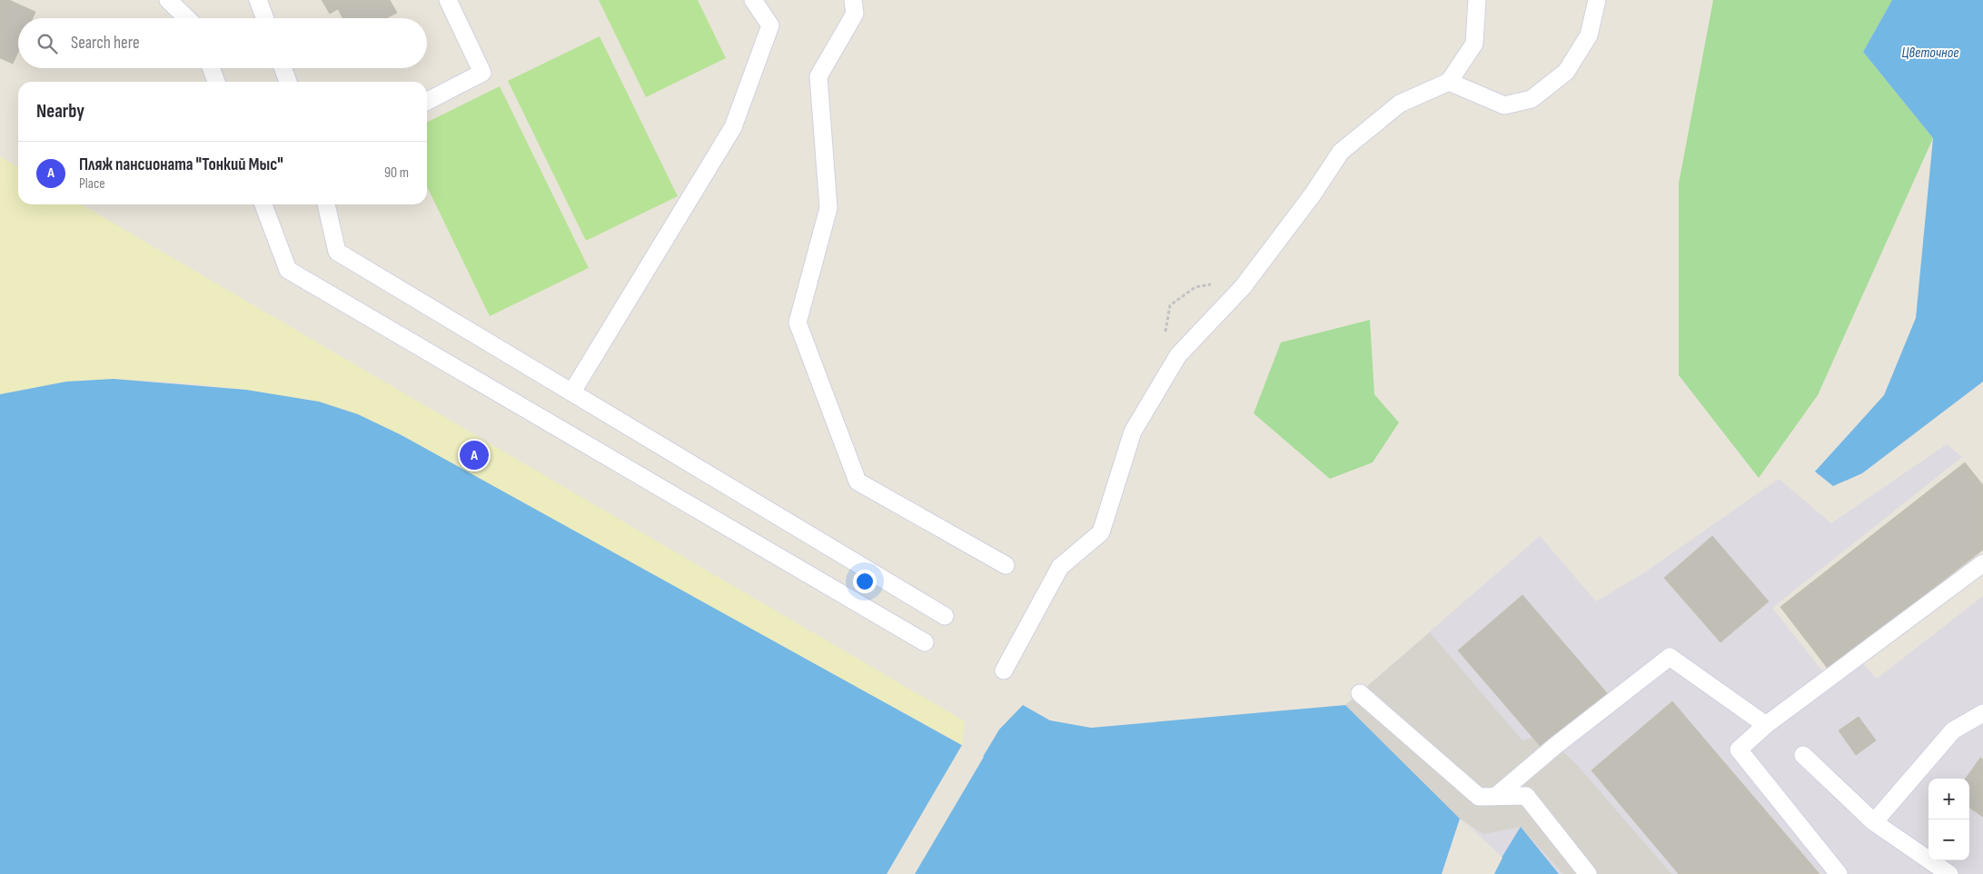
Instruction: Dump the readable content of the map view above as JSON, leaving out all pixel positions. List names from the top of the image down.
{
  "water": ["Цветочное"],
  "page": {
    "search": "Search here",
    "heading": "Nearby",
    "list": [
      {
        "mark": "A",
        "name": "Пляж пансионата \"Тонкий Мыс\"",
        "note": "Place",
        "value": "90 m"
      }
    ],
    "pins": "A",
    "map_buttons": ["+", "−"]
  }
}
